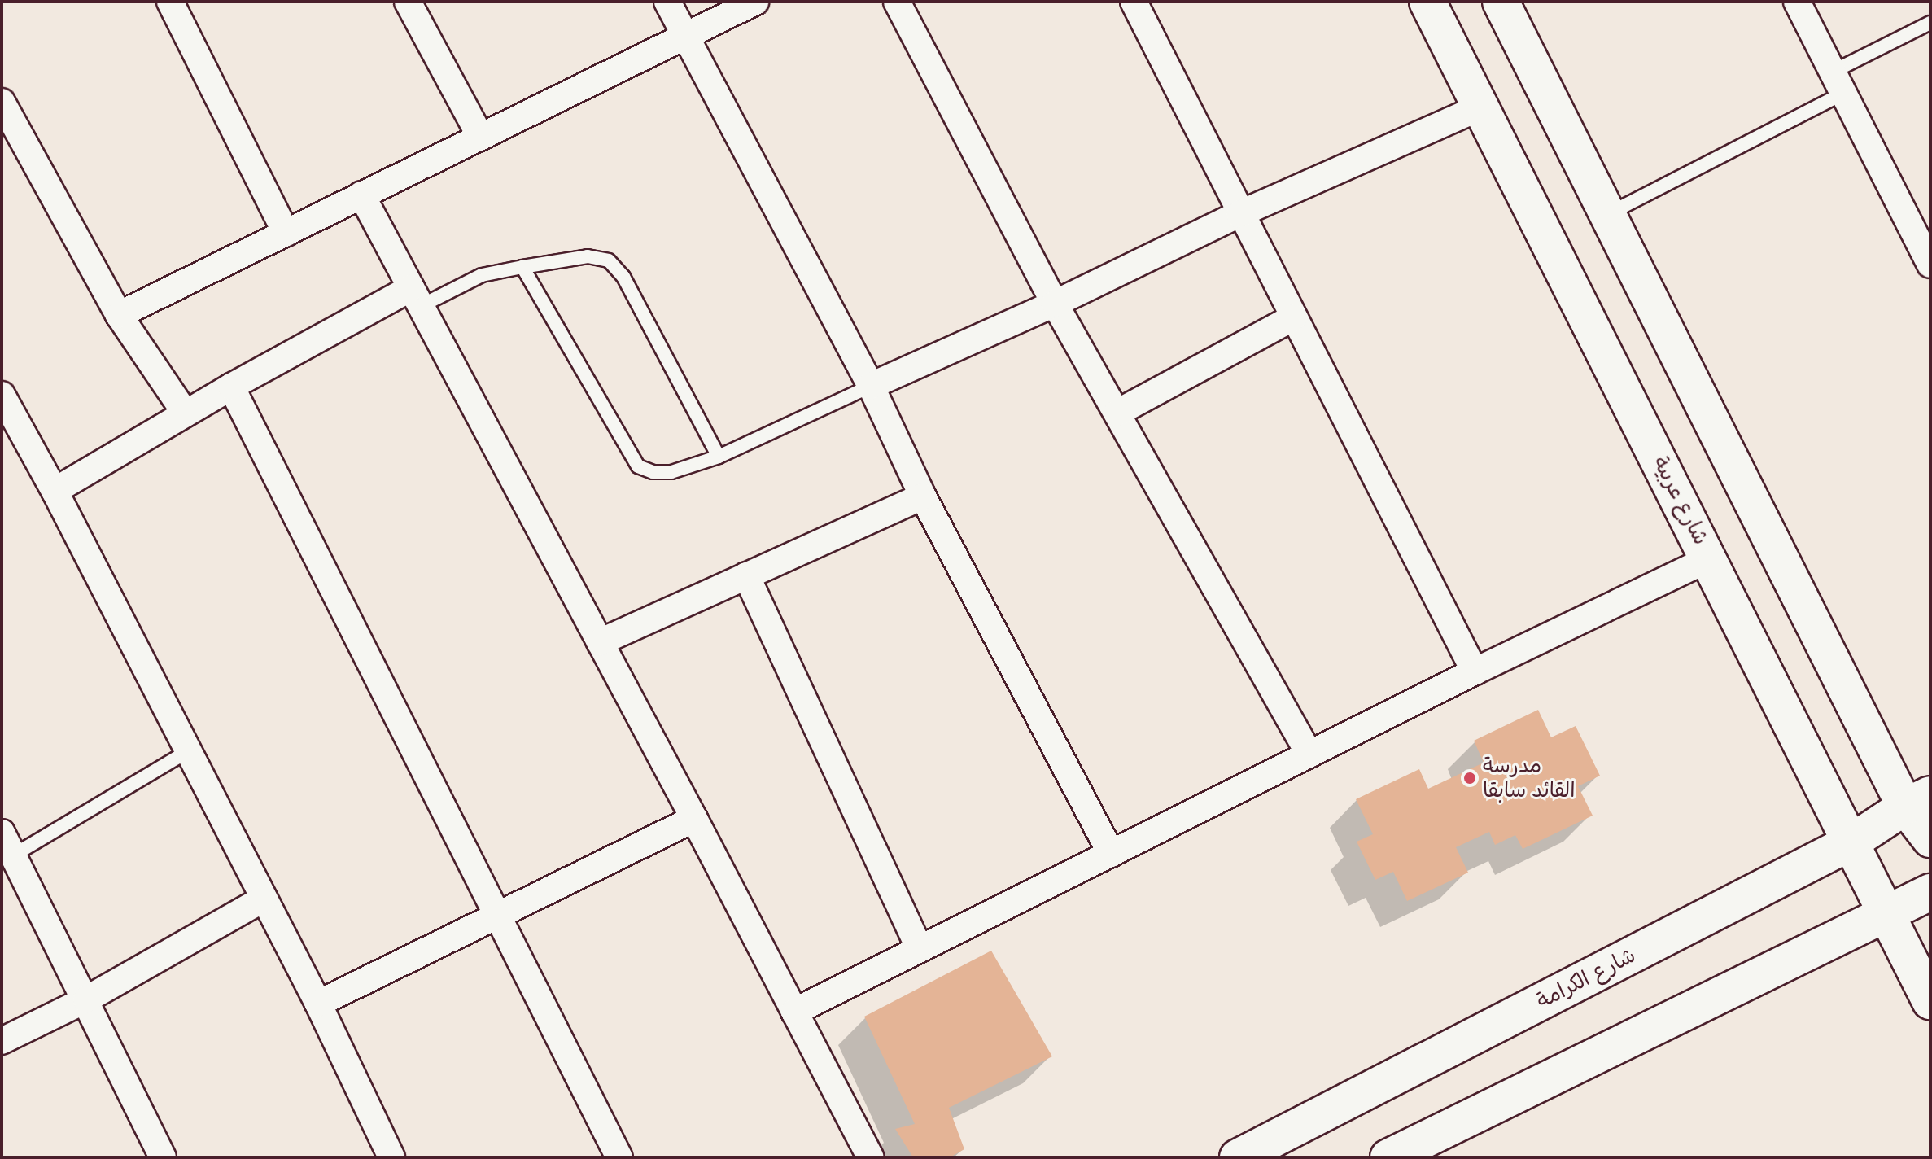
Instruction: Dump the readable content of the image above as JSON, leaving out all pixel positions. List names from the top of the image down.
{
  "streets": {
    "main road": ["شارع عربية", "شارع الكرامة"]
  },
  "crossings": [
    ["شارع عربية", "شارع الكرامة"]
  ],
  "places": ["مدرسة القائد سابقا"]
}
